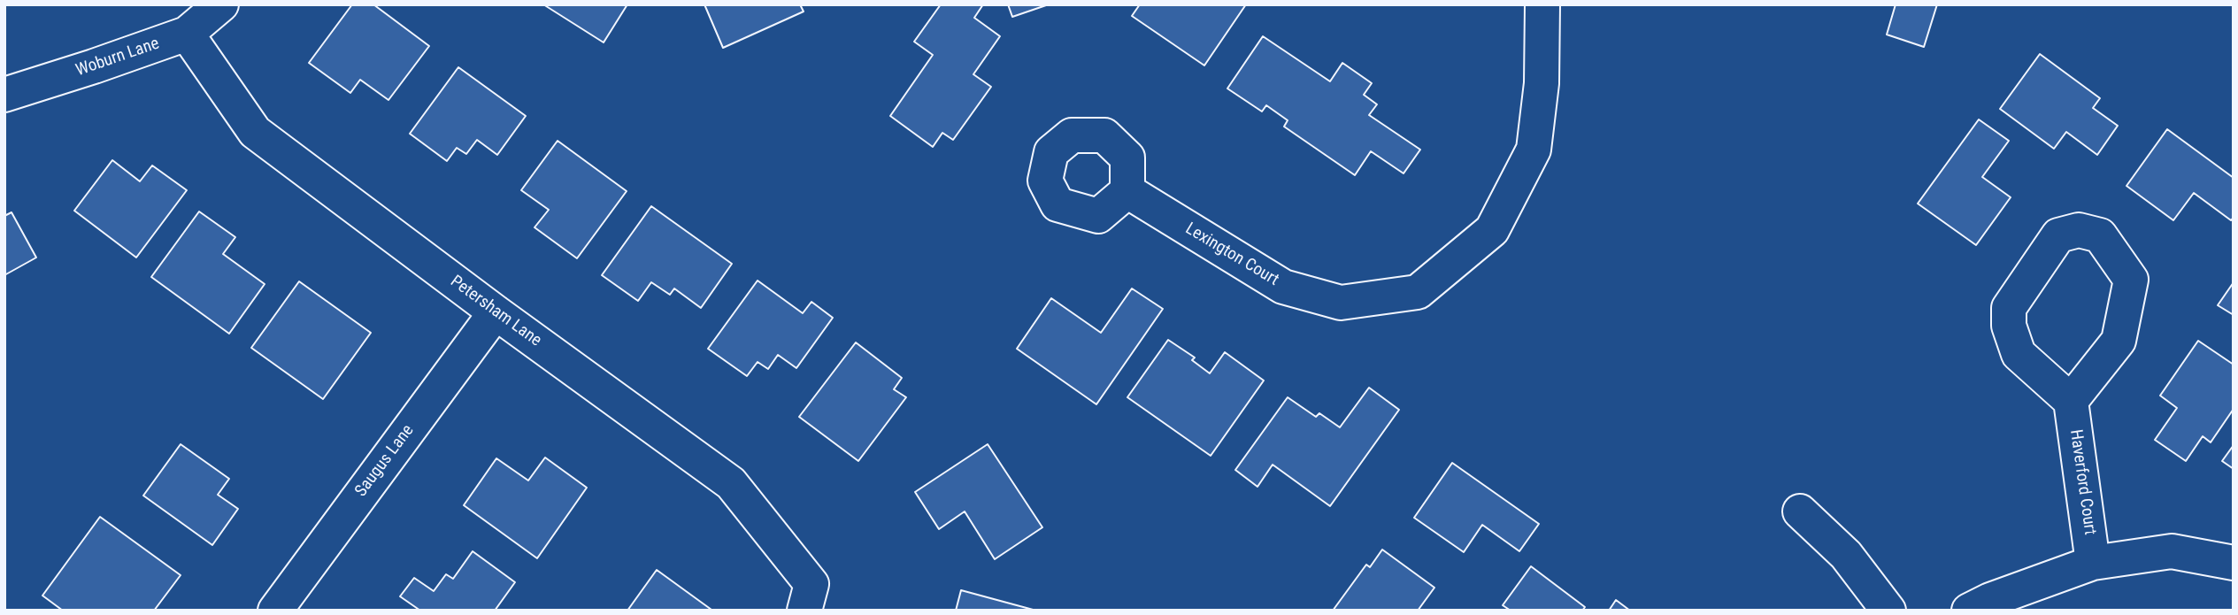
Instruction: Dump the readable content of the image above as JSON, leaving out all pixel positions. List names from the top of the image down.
{
  "streets": {
    "street": [
      "Woburn Lane",
      "Lexington Court",
      "Petersham Lane",
      "Saugus Lane",
      "Haverford Court"
    ]
  },
  "crossings": [
    ["Woburn Lane", "Petersham Lane"],
    ["Petersham Lane", "Saugus Lane"]
  ]
}
